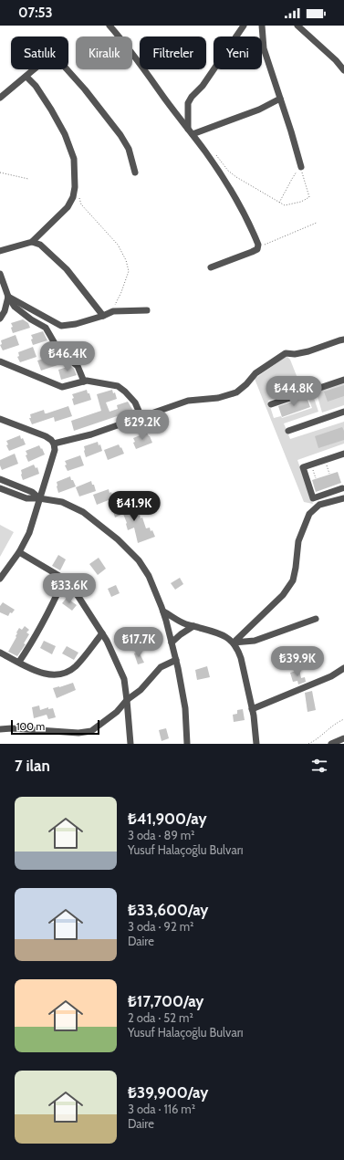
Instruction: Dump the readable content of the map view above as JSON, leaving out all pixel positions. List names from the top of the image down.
{
  "scale_bar": "100 m",
  "page": {
    "status": "07:53",
    "chip": [
      "Satılık",
      "Kiralık",
      "Filtreler",
      "Yeni"
    ],
    "price": [
      "₺46.4K",
      "₺44.8K",
      "₺29.2K",
      "₺41.9K",
      "₺33.6K",
      "₺17.7K",
      "₺39.9K"
    ],
    "scale": "100 m",
    "heading": "7 ilan",
    "list": [
      {
        "name": "₺41,900/ay",
        "note": "3 oda · 89 m² · Yusuf Halaçoğlu Bulvarı"
      },
      {
        "name": "₺33,600/ay",
        "note": "3 oda · 92 m² · Daire"
      },
      {
        "name": "₺17,700/ay",
        "note": "2 oda · 52 m² · Yusuf Halaçoğlu Bulvarı"
      },
      {
        "name": "₺39,900/ay",
        "note": "3 oda · 116 m² · Daire"
      }
    ]
  }
}
